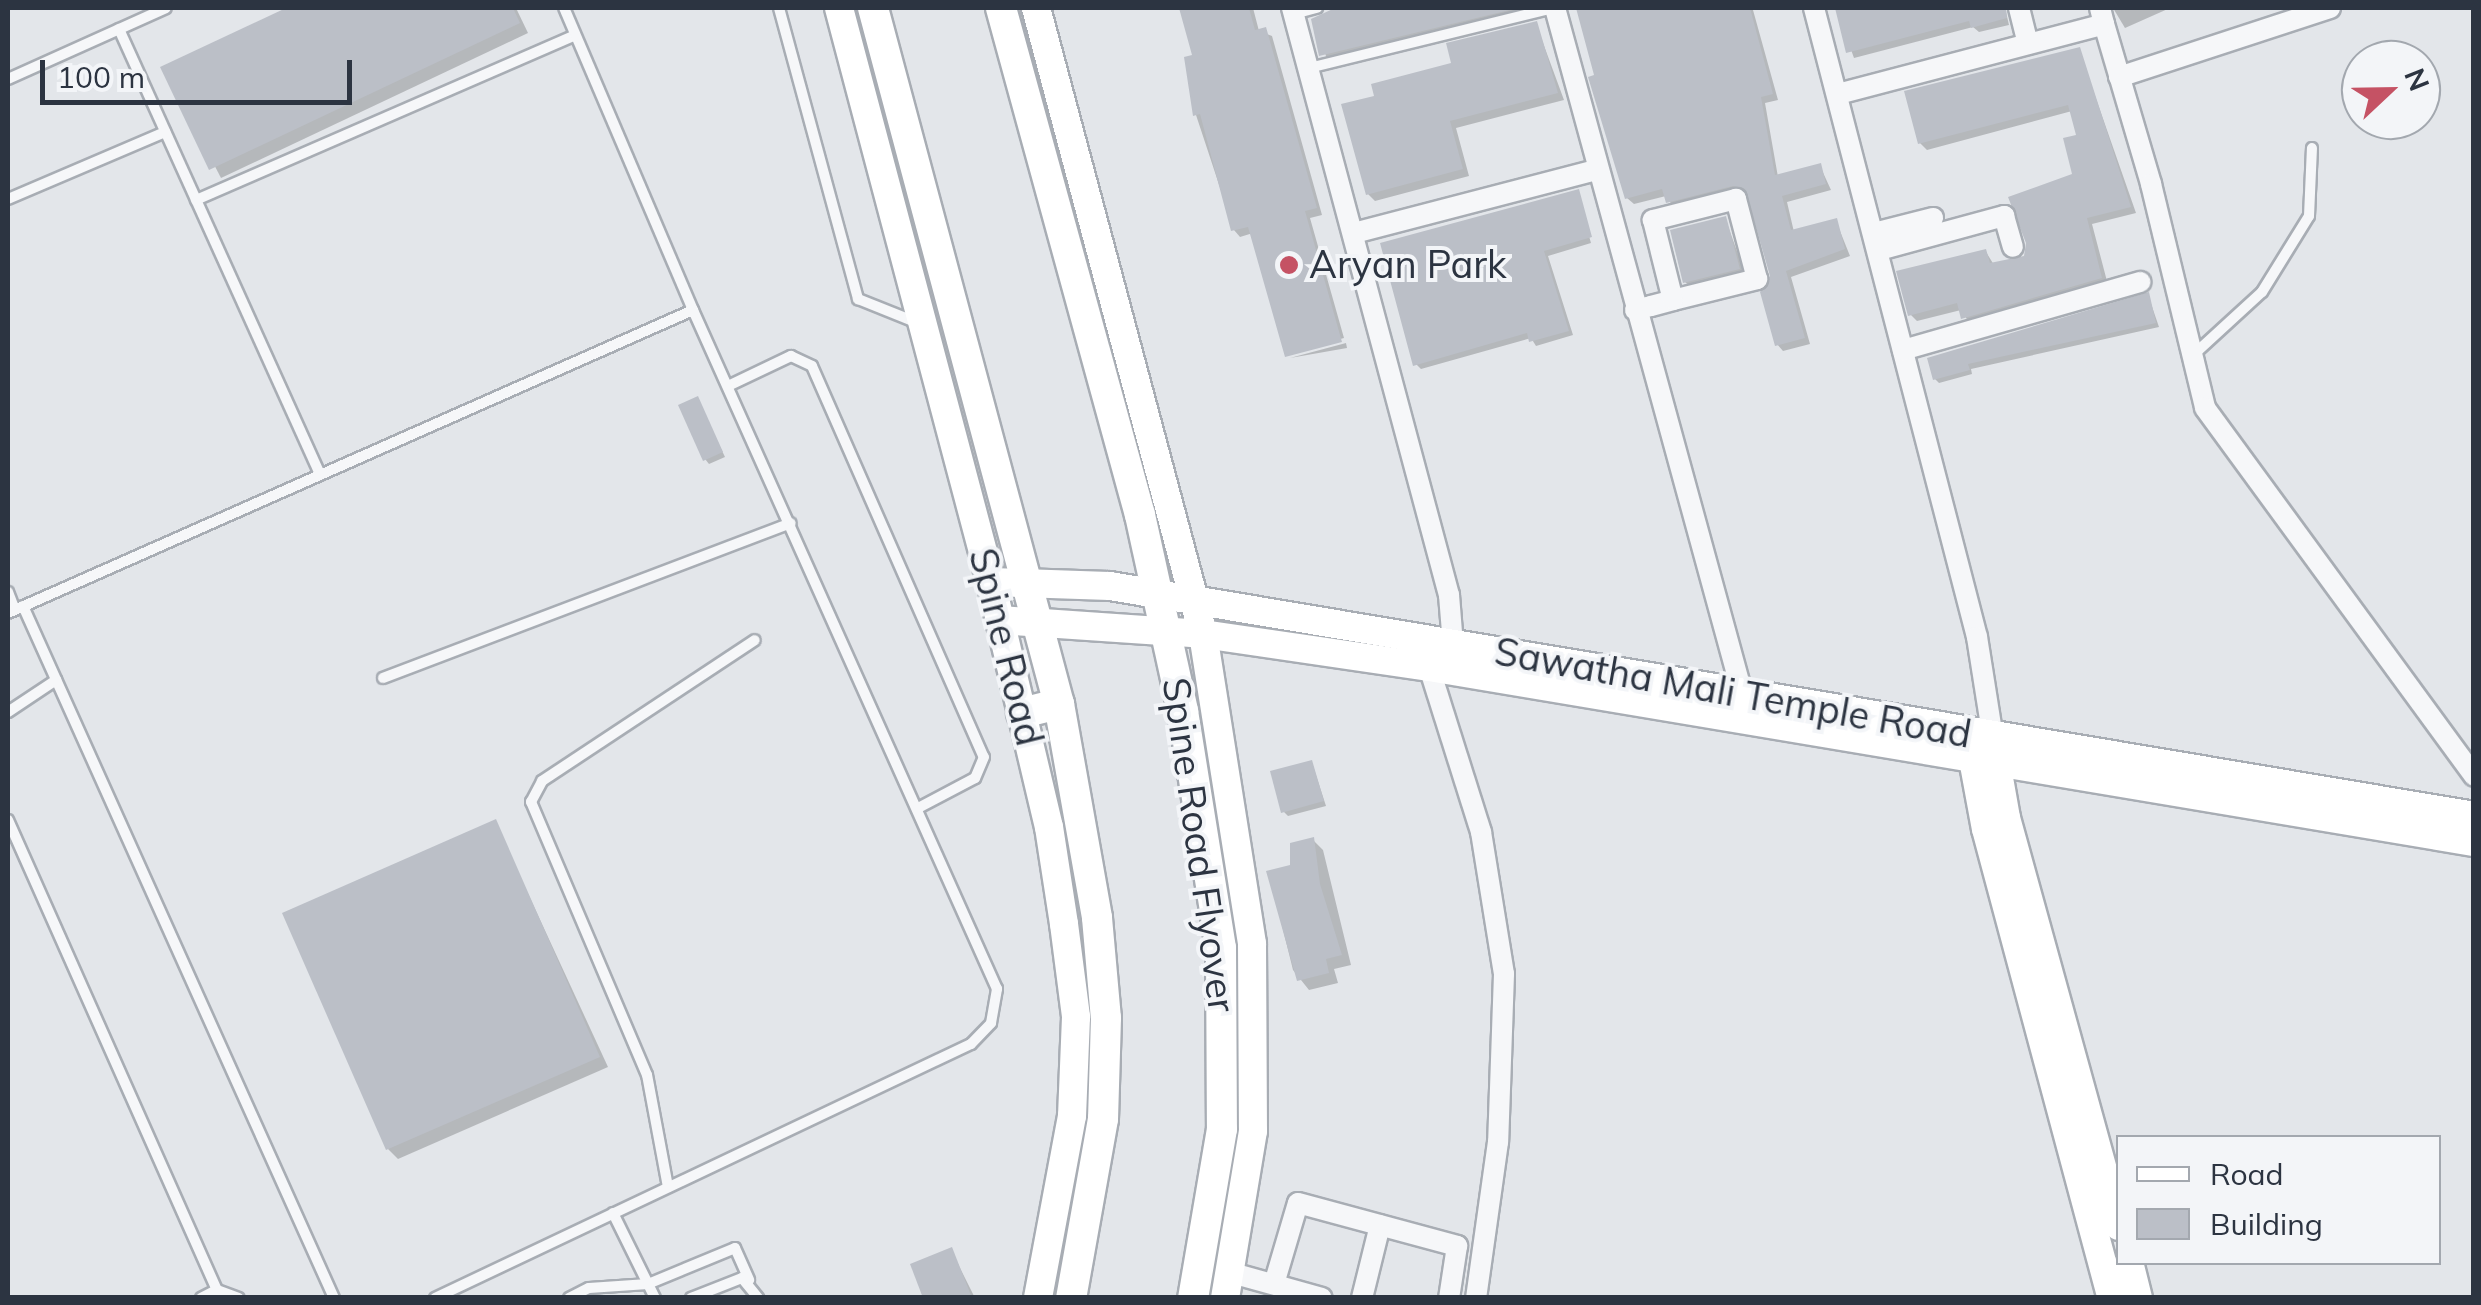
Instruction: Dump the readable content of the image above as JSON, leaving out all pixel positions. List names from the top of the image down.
{
  "streets": {
    "main road": ["Spine Road", "Spine Road Flyover"],
    "street": ["Sawatha Mali Temple Road"]
  },
  "crossings": [
    ["Spine Road", "Sawatha Mali Temple Road"],
    ["Sawatha Mali Temple Road", "Spine Road Flyover"]
  ],
  "places": ["Aryan Park"],
  "legend": ["Road", "Building"],
  "scale_bar": "100 m",
  "north": "right"
}
